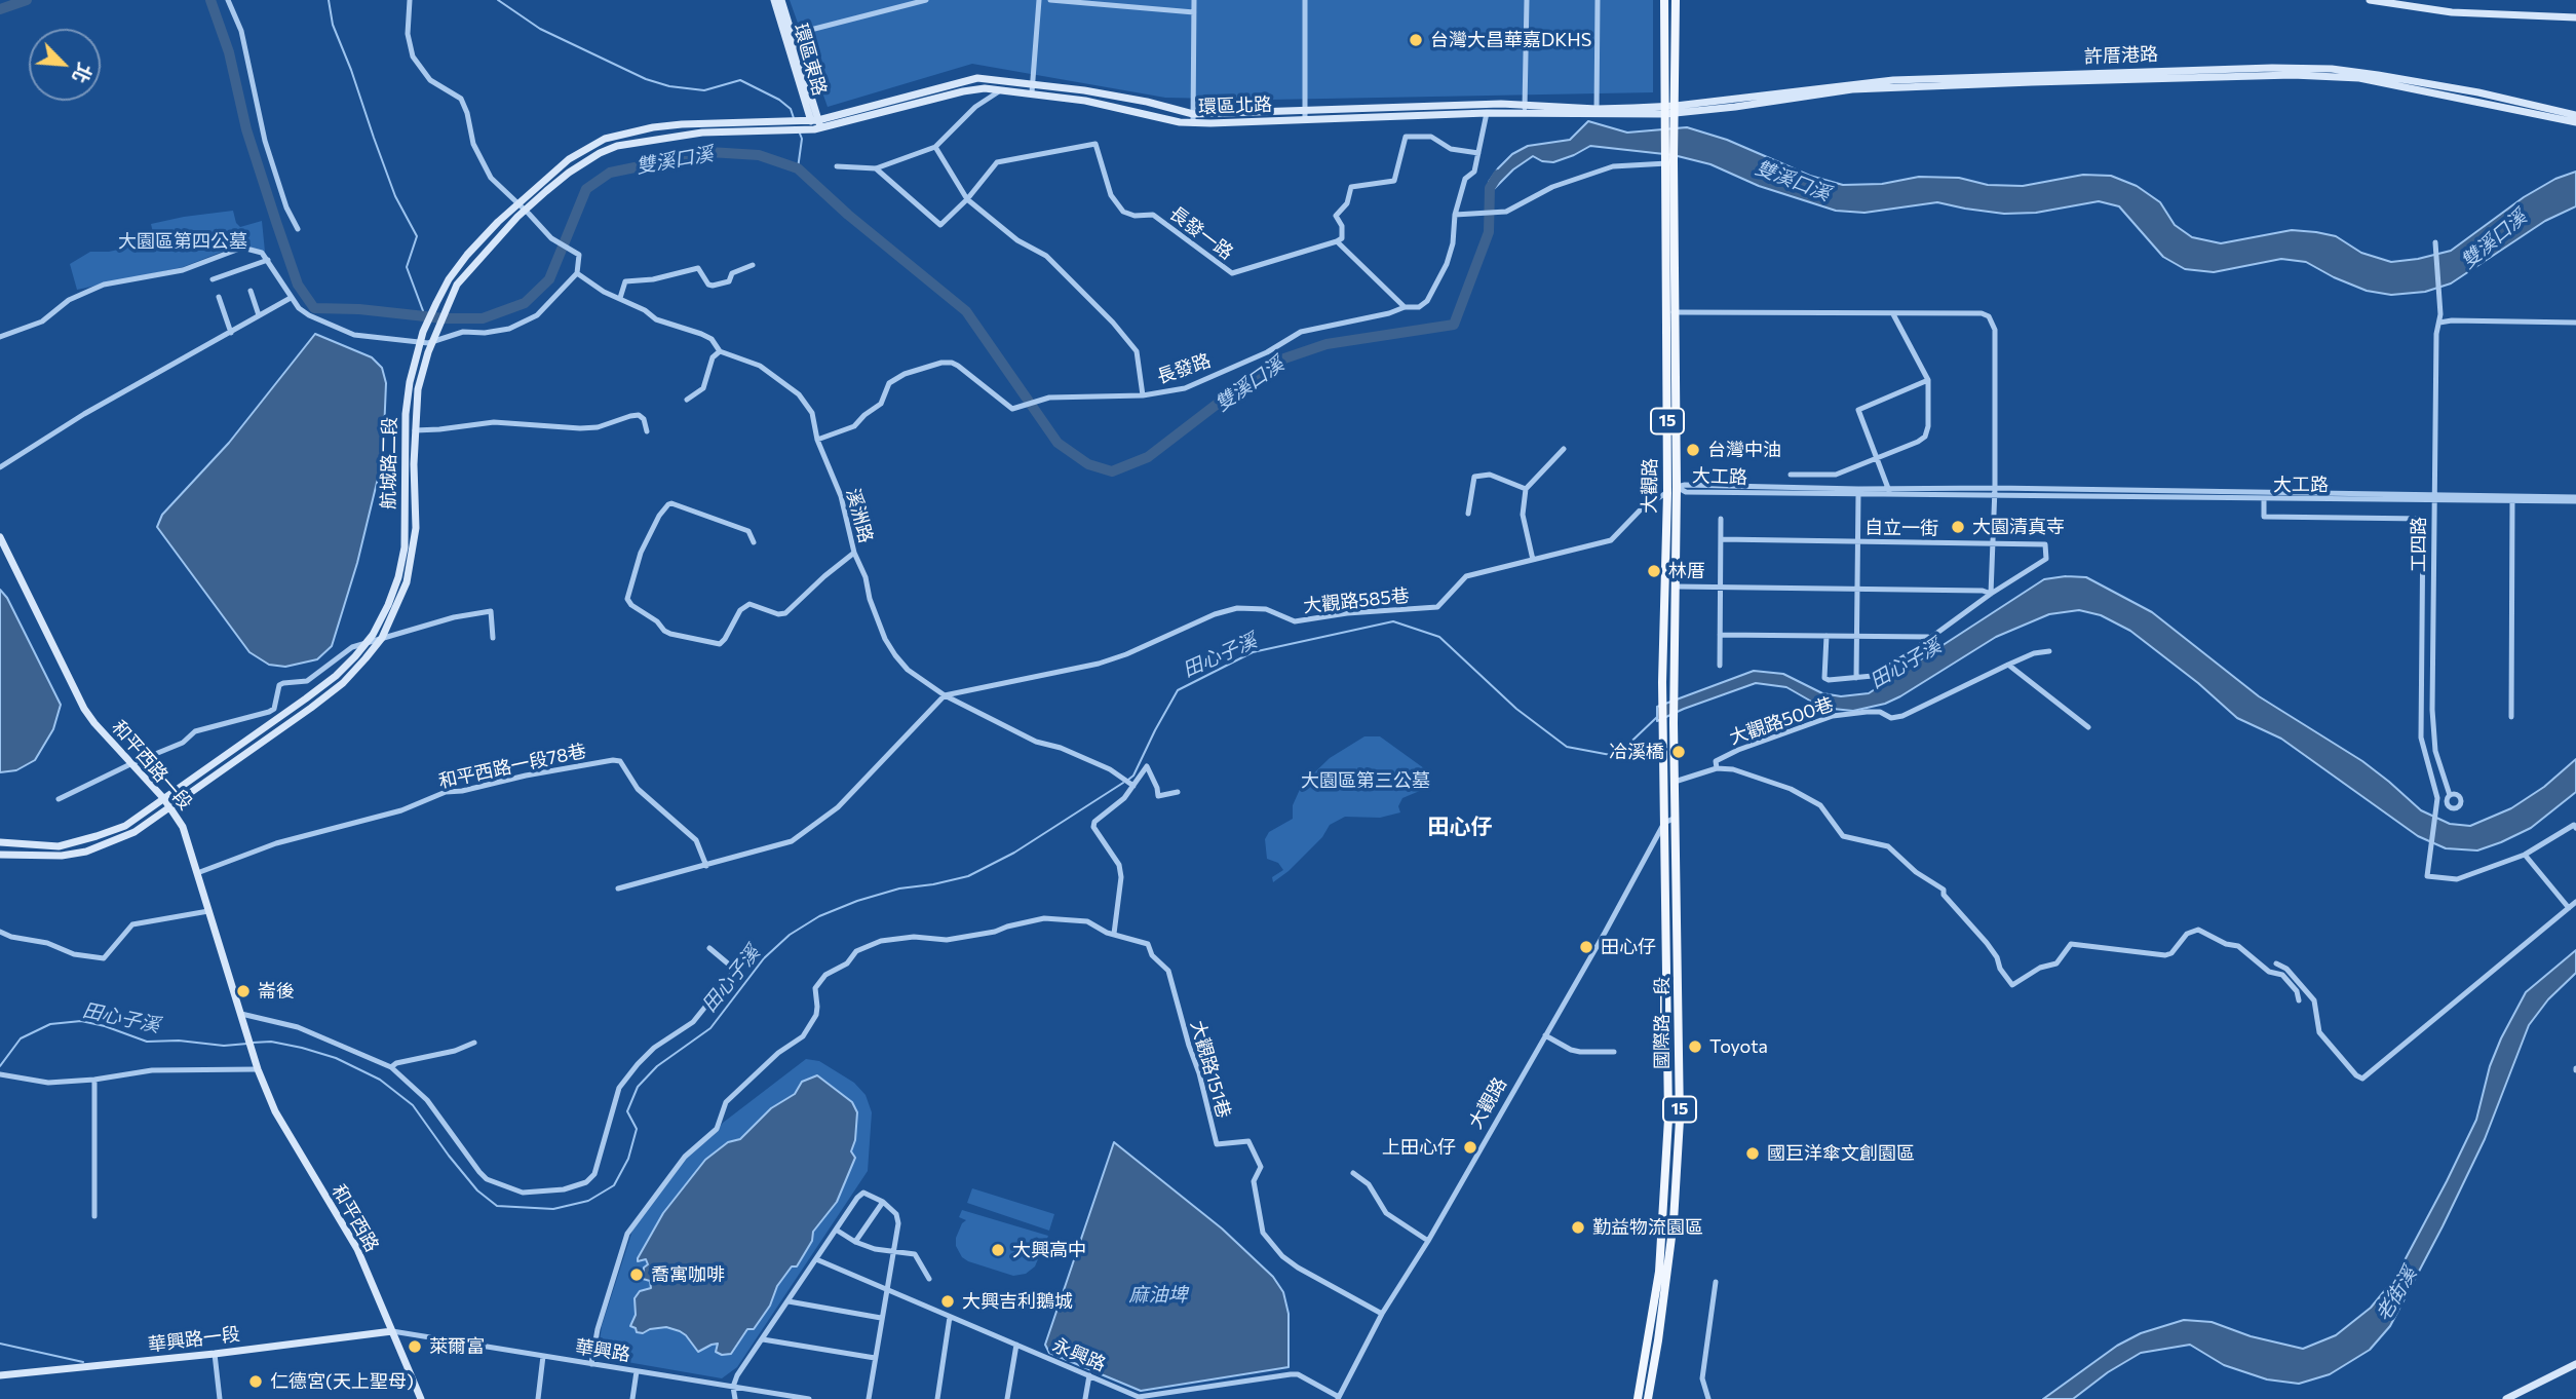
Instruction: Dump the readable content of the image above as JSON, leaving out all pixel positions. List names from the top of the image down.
{
  "streets": {
    "main road": ["15", "大觀路", "國際路一段"],
    "street": [
      "許厝港路",
      "環區東路",
      "環區北路",
      "長發一路",
      "長發路",
      "航城路二段",
      "大工路",
      "溪洲路",
      "自立一街",
      "工四路",
      "大觀路585巷",
      "大觀路500巷",
      "和平西路一段",
      "和平西路一段78巷",
      "大觀路151巷",
      "和平西路",
      "華興路一段",
      "華興路",
      "永興路"
    ]
  },
  "crossings": [
    ["許厝港路", "環區北路"],
    ["許厝港路", "15"],
    ["環區東路", "環區北路"],
    ["環區東路", "航城路二段"],
    ["環區北路", "長發路"],
    ["環區北路", "15"],
    ["環區北路", "航城路二段"],
    ["長發一路", "長發路"],
    ["15", "大觀路"],
    ["15", "大觀路500巷"],
    ["15", "國際路一段"],
    ["航城路二段", "和平西路一段"],
    ["大工路", "大觀路"],
    ["大工路", "工四路"],
    ["大工路", "大觀路585巷"],
    ["大觀路", "大觀路585巷"],
    ["大觀路", "大觀路500巷"],
    ["大觀路", "國際路一段"],
    ["大觀路", "大觀路151巷"],
    ["大觀路", "永興路"],
    ["溪洲路", "大觀路585巷"],
    ["和平西路一段", "和平西路一段78巷"],
    ["和平西路一段", "和平西路"],
    ["和平西路", "華興路一段"],
    ["和平西路", "華興路"],
    ["華興路一段", "華興路"]
  ],
  "districts": ["田心仔"],
  "water": [
    "雙溪口溪",
    "田心子溪",
    "老街溪",
    "麻油埤"
  ],
  "parks": ["大園區第四公墓", "大園區第三公墓"],
  "places": [
    "台灣大昌華嘉DKHS",
    "台灣中油",
    "大園清真寺",
    "林厝",
    "冾溪橋",
    "田心仔",
    "崙後",
    "Toyota",
    "上田心仔",
    "國巨洋傘文創園區",
    "勤益物流園區",
    "大興高中",
    "喬寓咖啡",
    "大興吉利鵝城",
    "萊爾富",
    "仁德宮(天上聖母)"
  ],
  "north": "bottom right"
}
